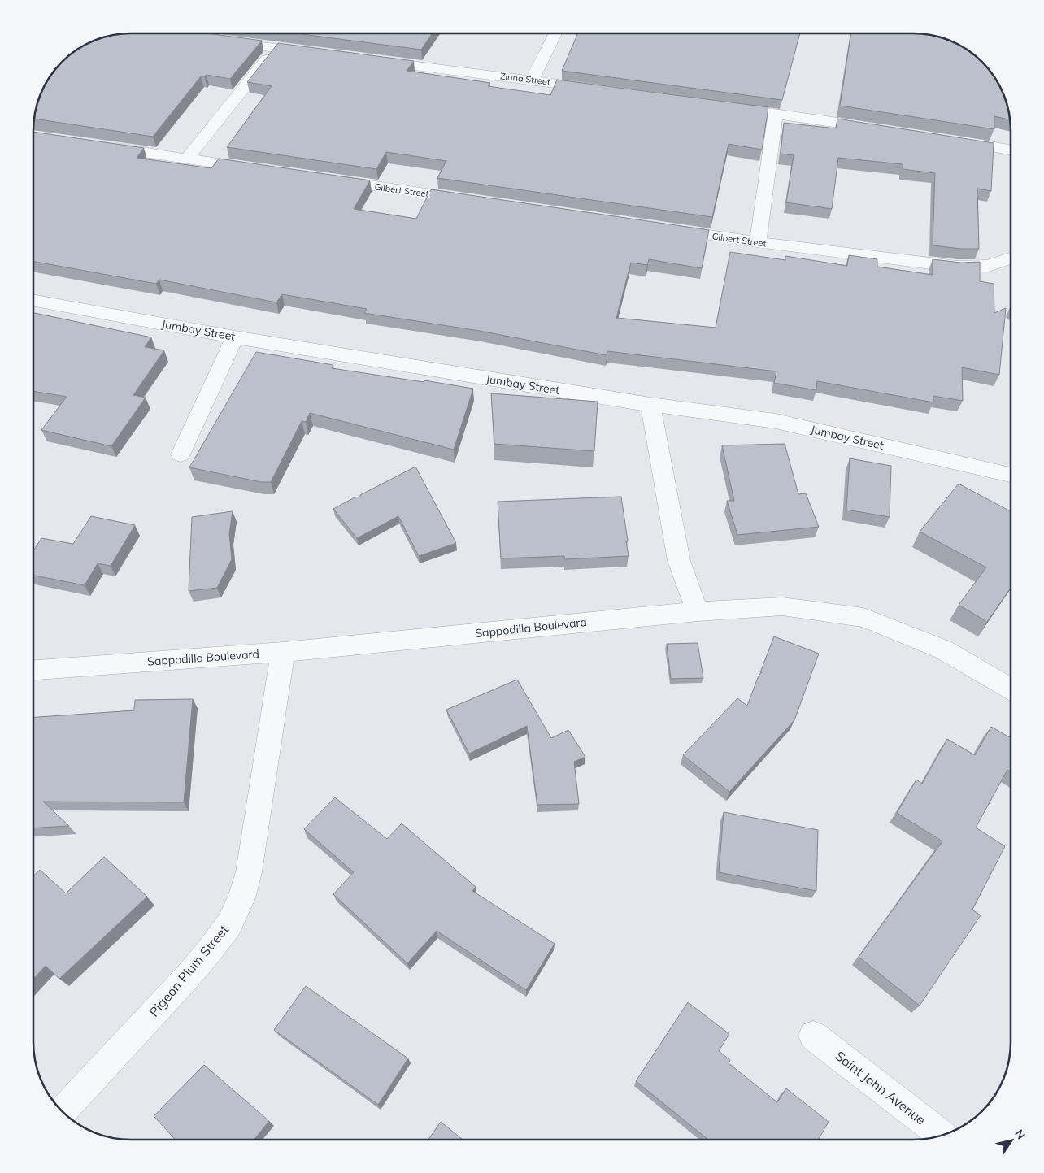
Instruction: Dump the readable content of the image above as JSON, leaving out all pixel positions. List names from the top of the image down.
{
  "streets": {
    "street": [
      "Zinna Street",
      "Gilbert Street",
      "Jumbay Street",
      "Sappodilla Boulevard",
      "Pigeon Plum Street",
      "Saint John Avenue"
    ]
  },
  "crossings": [
    ["Sappodilla Boulevard", "Pigeon Plum Street"]
  ],
  "north": "top right"
}
